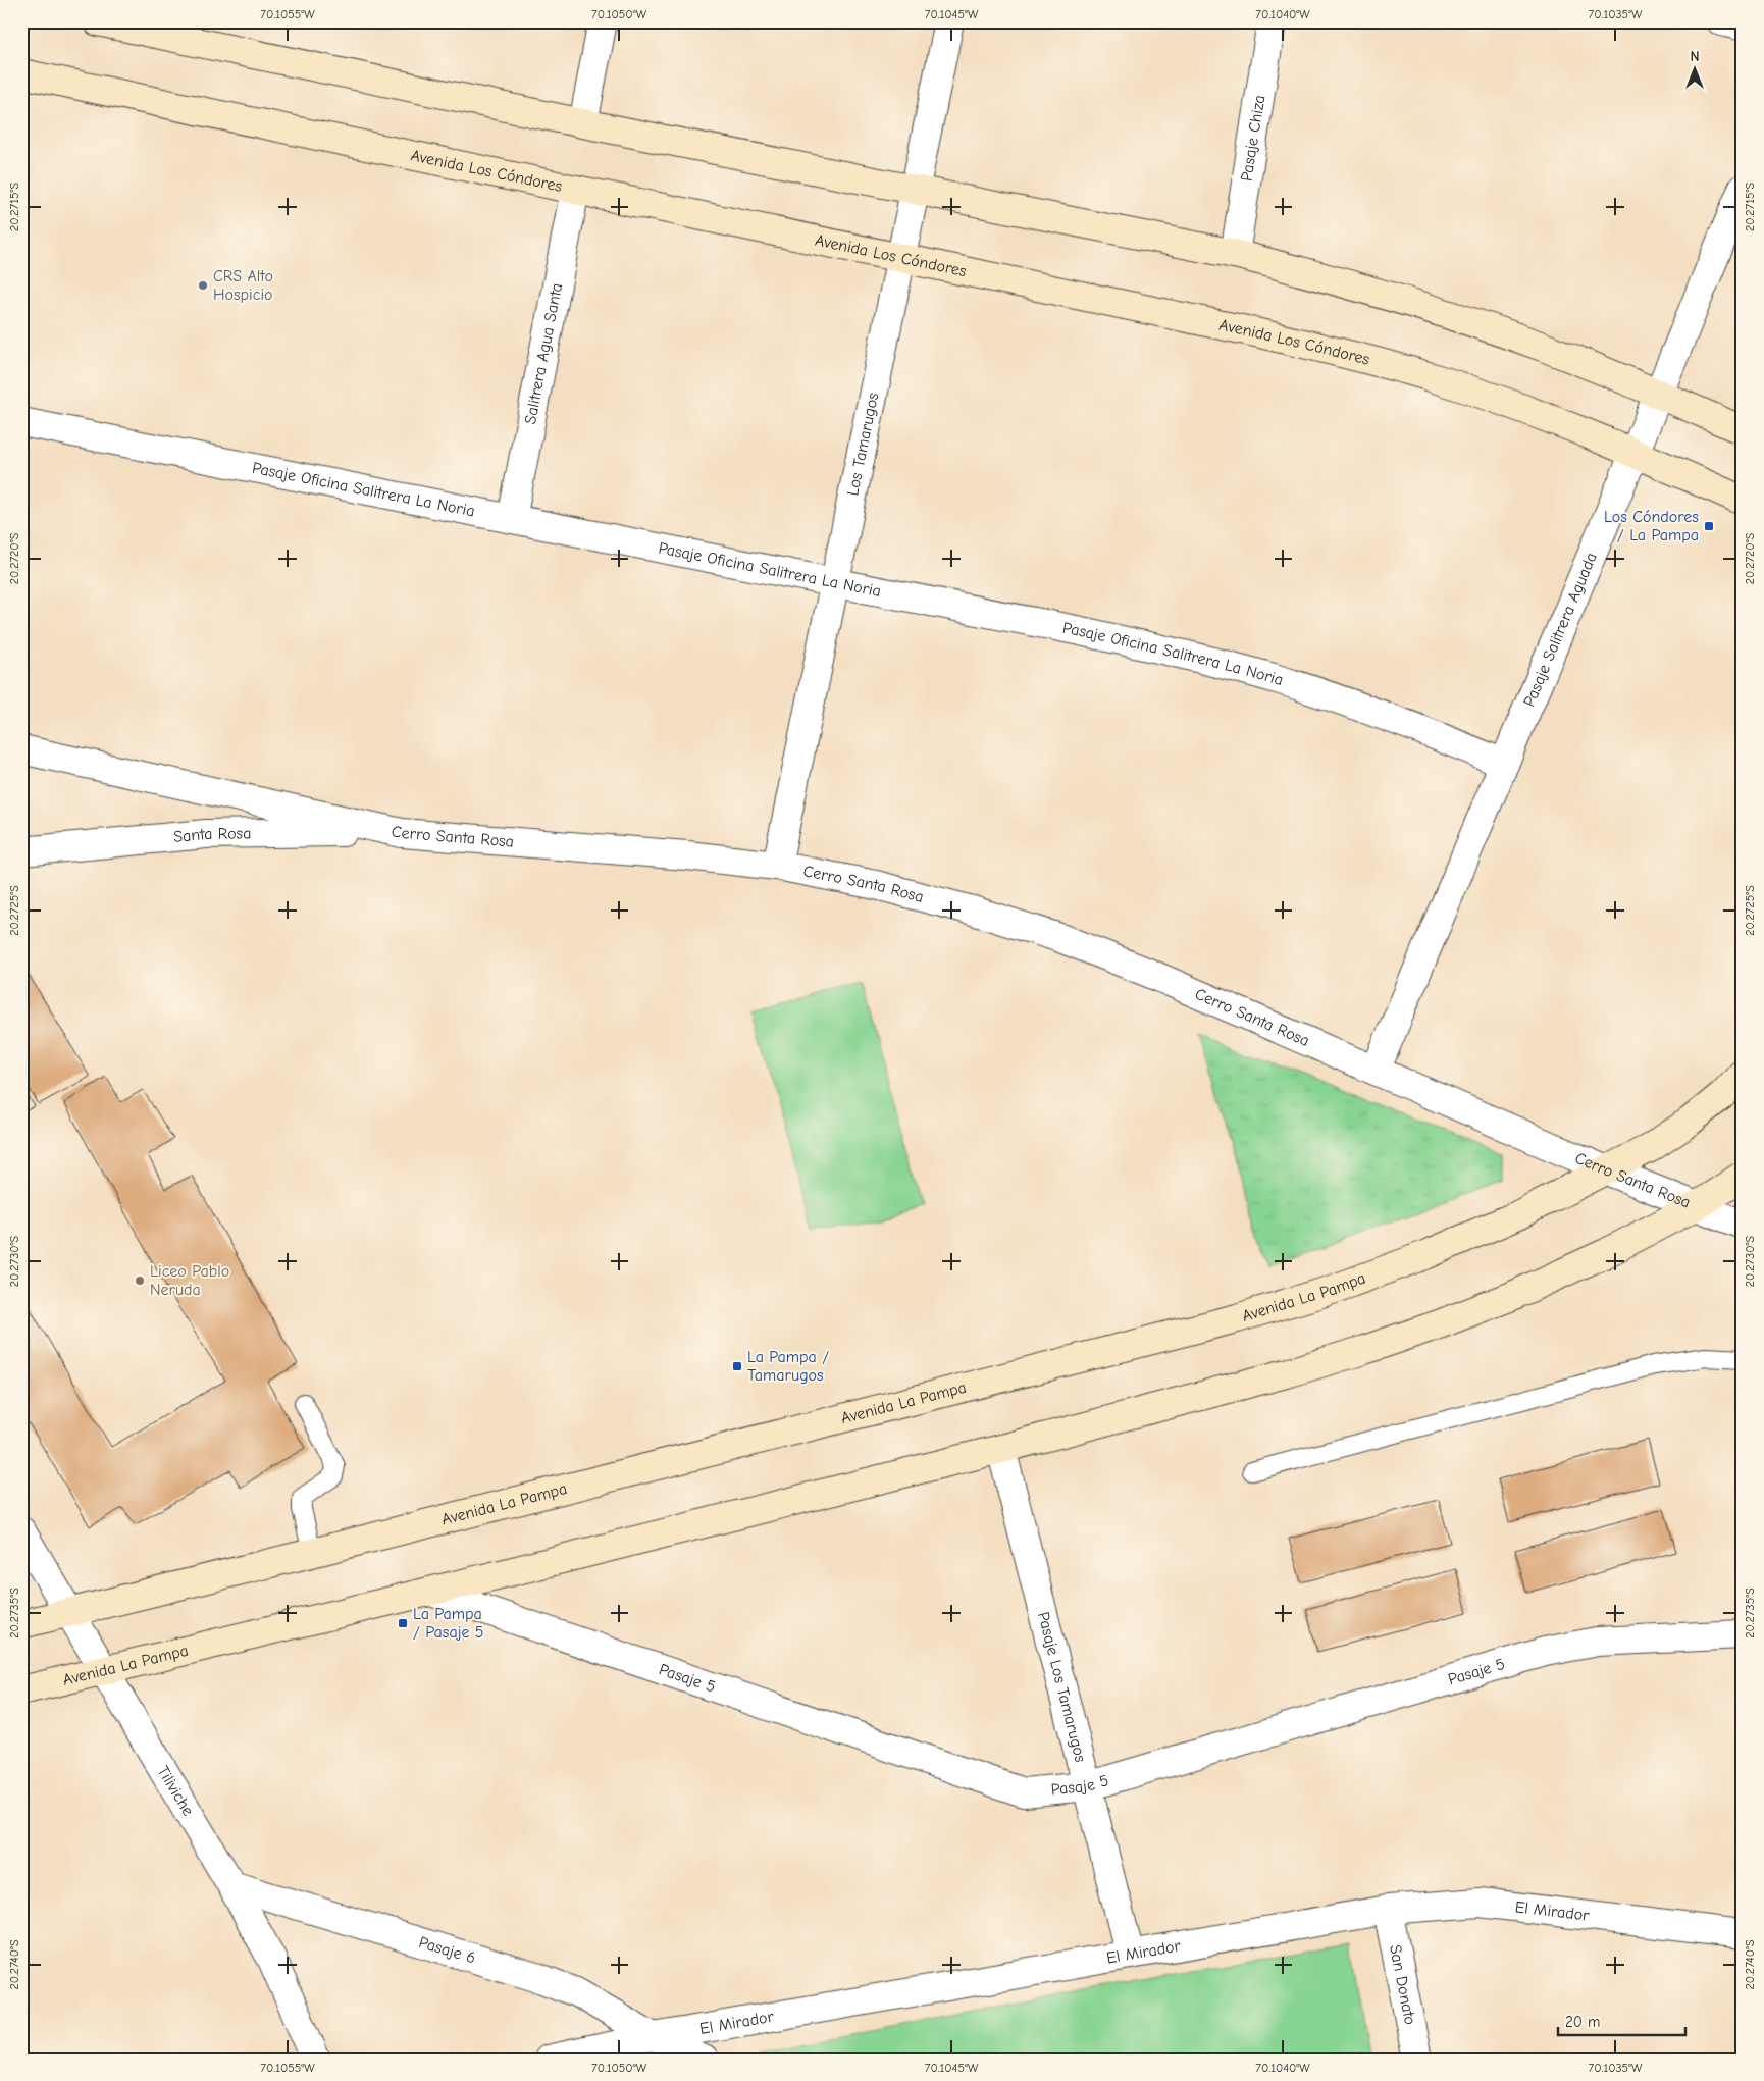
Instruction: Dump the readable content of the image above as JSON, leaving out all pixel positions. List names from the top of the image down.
{
  "streets": {
    "street": [
      "Pasaje Chiza",
      "Avenida Los Cóndores",
      "Salitrera Agua Santa",
      "Los Tamarugos",
      "Pasaje Oficina Salitrera La Noria",
      "Pasaje Salitrera Aguada",
      "Santa Rosa",
      "Cerro Santa Rosa",
      "Avenida La Pampa",
      "Pasaje 5",
      "Pasaje Los Tamarugos",
      "Tiliviche",
      "El Mirador",
      "Pasaje 6",
      "San Donato"
    ]
  },
  "crossings": [
    ["Avenida Los Cóndores", "Salitrera Agua Santa"],
    ["Avenida Los Cóndores", "Los Tamarugos"],
    ["Avenida Los Cóndores", "Pasaje Salitrera Aguada"],
    ["Salitrera Agua Santa", "Pasaje Oficina Salitrera La Noria"],
    ["Los Tamarugos", "Pasaje Oficina Salitrera La Noria"],
    ["Los Tamarugos", "Cerro Santa Rosa"],
    ["Pasaje Oficina Salitrera La Noria", "Pasaje Salitrera Aguada"],
    ["Pasaje Salitrera Aguada", "Cerro Santa Rosa"],
    ["Santa Rosa", "Cerro Santa Rosa"],
    ["Cerro Santa Rosa", "Avenida La Pampa"],
    ["Avenida La Pampa", "Pasaje 5"],
    ["Avenida La Pampa", "Pasaje Los Tamarugos"],
    ["Avenida La Pampa", "Tiliviche"],
    ["Pasaje 5", "Pasaje Los Tamarugos"],
    ["Pasaje Los Tamarugos", "El Mirador"],
    ["Tiliviche", "Pasaje 6"],
    ["El Mirador", "Pasaje 6"],
    ["El Mirador", "San Donato"]
  ],
  "places": {
    "other": ["CRS Alto Hospicio", "Liceo Pablo Neruda"],
    "transit": ["Los Cóndores / La Pampa", "La Pampa / Tamarugos", "La Pampa / Pasaje 5"]
  },
  "scale_bar": "20 m",
  "north": "top",
  "coordinates": [
    "70.1055°W",
    "70.1050°W",
    "70.1045°W",
    "70.1040°W",
    "70.1035°W",
    "20.2715°S",
    "20.2720°S",
    "20.2725°S",
    "20.2730°S",
    "20.2735°S",
    "20.2740°S"
  ]
}
